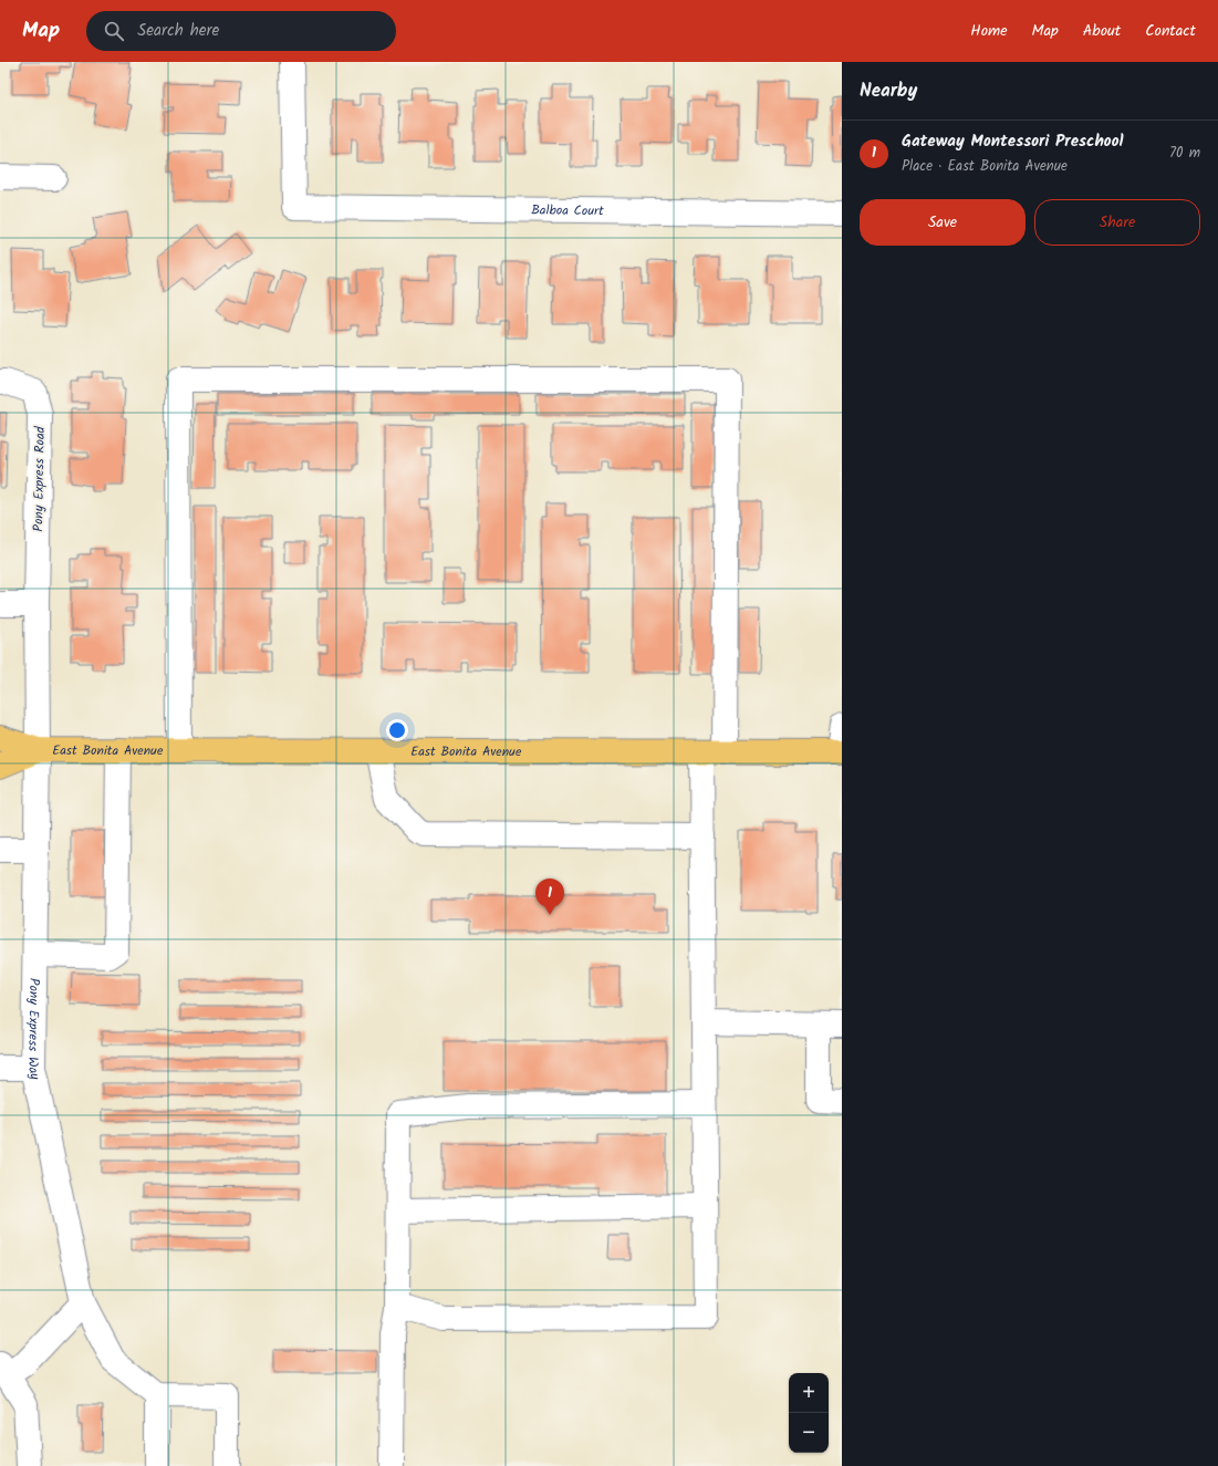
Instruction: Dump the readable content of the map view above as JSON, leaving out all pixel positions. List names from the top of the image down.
{
  "streets": {
    "main road": ["East Bonita Avenue"],
    "street": ["Balboa Court", "Pony Express Road", "Pony Express Way"]
  },
  "crossings": [
    ["Pony Express Road", "East Bonita Avenue"],
    ["Pony Express Road", "Pony Express Way"],
    ["East Bonita Avenue", "Pony Express Way"]
  ],
  "page": {
    "header": "Map",
    "search": "Search here",
    "nav": [
      "Home",
      "Map",
      "About",
      "Contact"
    ],
    "heading": "Nearby",
    "list": [
      {
        "mark": "1",
        "name": "Gateway Montessori Preschool",
        "note": "Place · East Bonita Avenue",
        "value": "70 m"
      }
    ],
    "buttons": ["Save", "Share"],
    "pins": "1",
    "map_buttons": ["+", "−"]
  }
}
